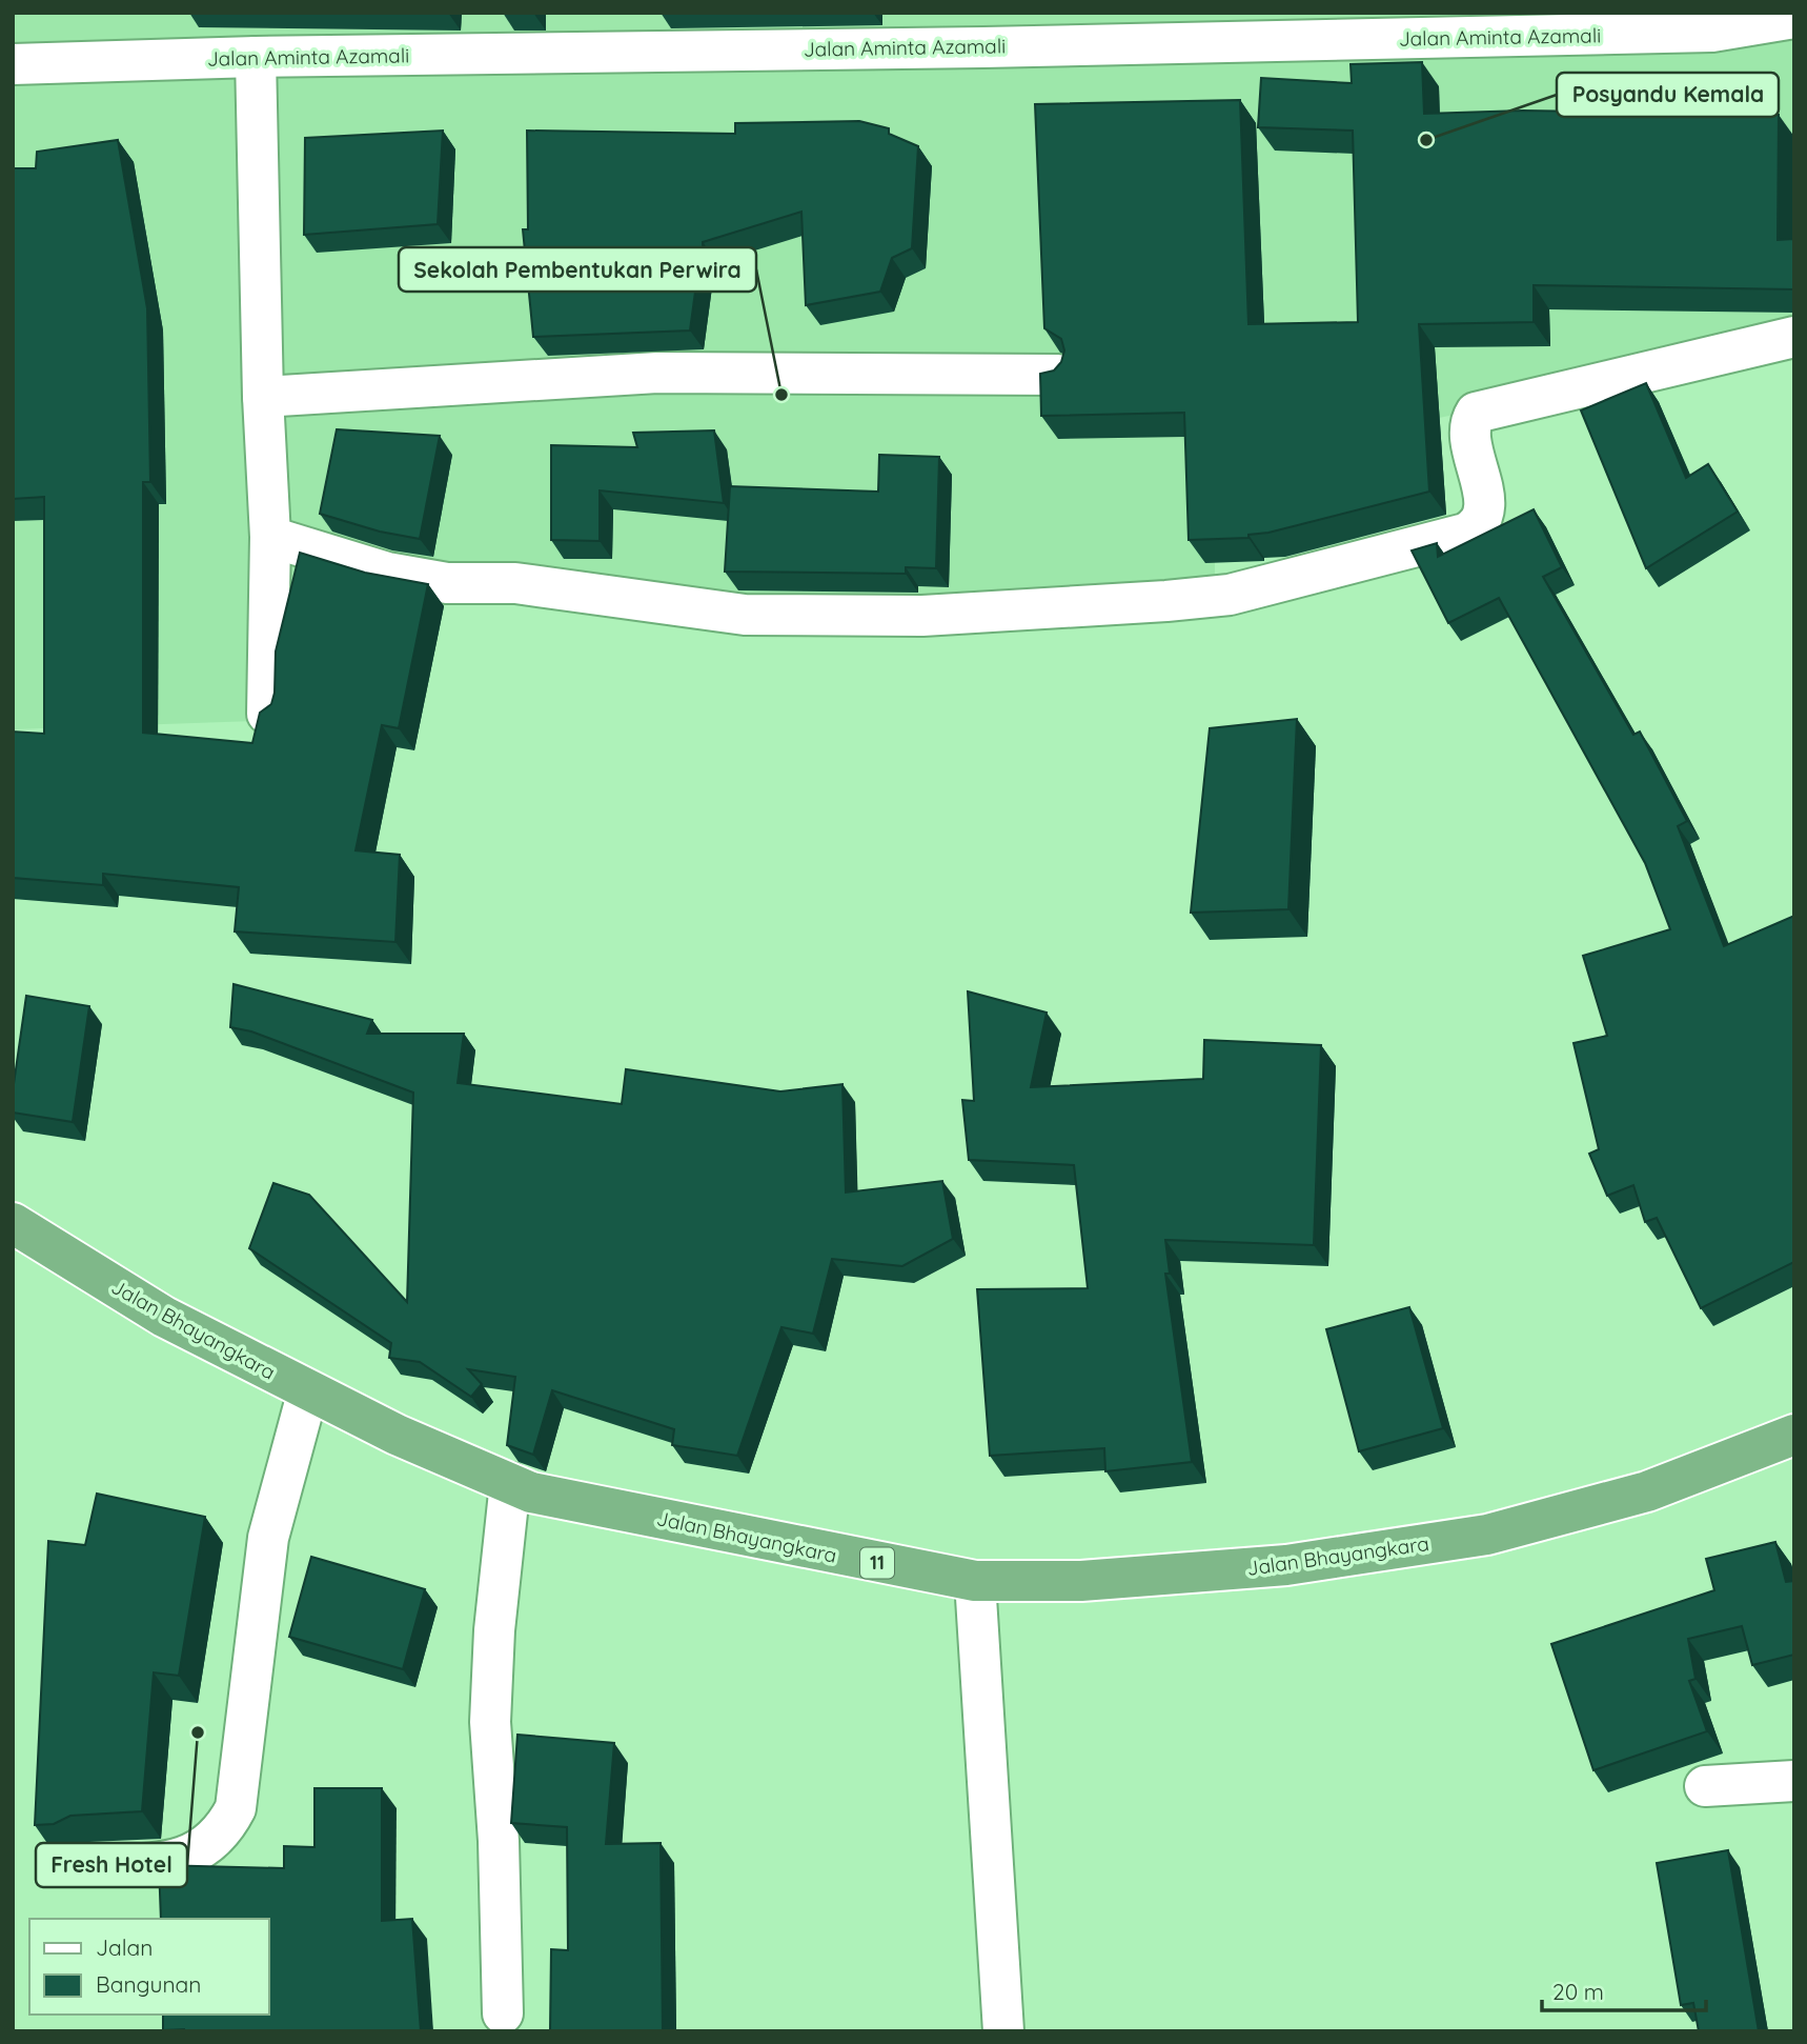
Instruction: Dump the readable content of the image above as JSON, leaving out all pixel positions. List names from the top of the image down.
{
  "streets": {
    "highway": ["Jalan Bhayangkara", "11"],
    "street": ["Jalan Aminta Azamali"]
  },
  "places": ["Posyandu Kemala", "Sekolah Pembentukan Perwira", "Fresh Hotel"],
  "legend": ["Jalan", "Bangunan"],
  "scale_bar": "20 m"
}
